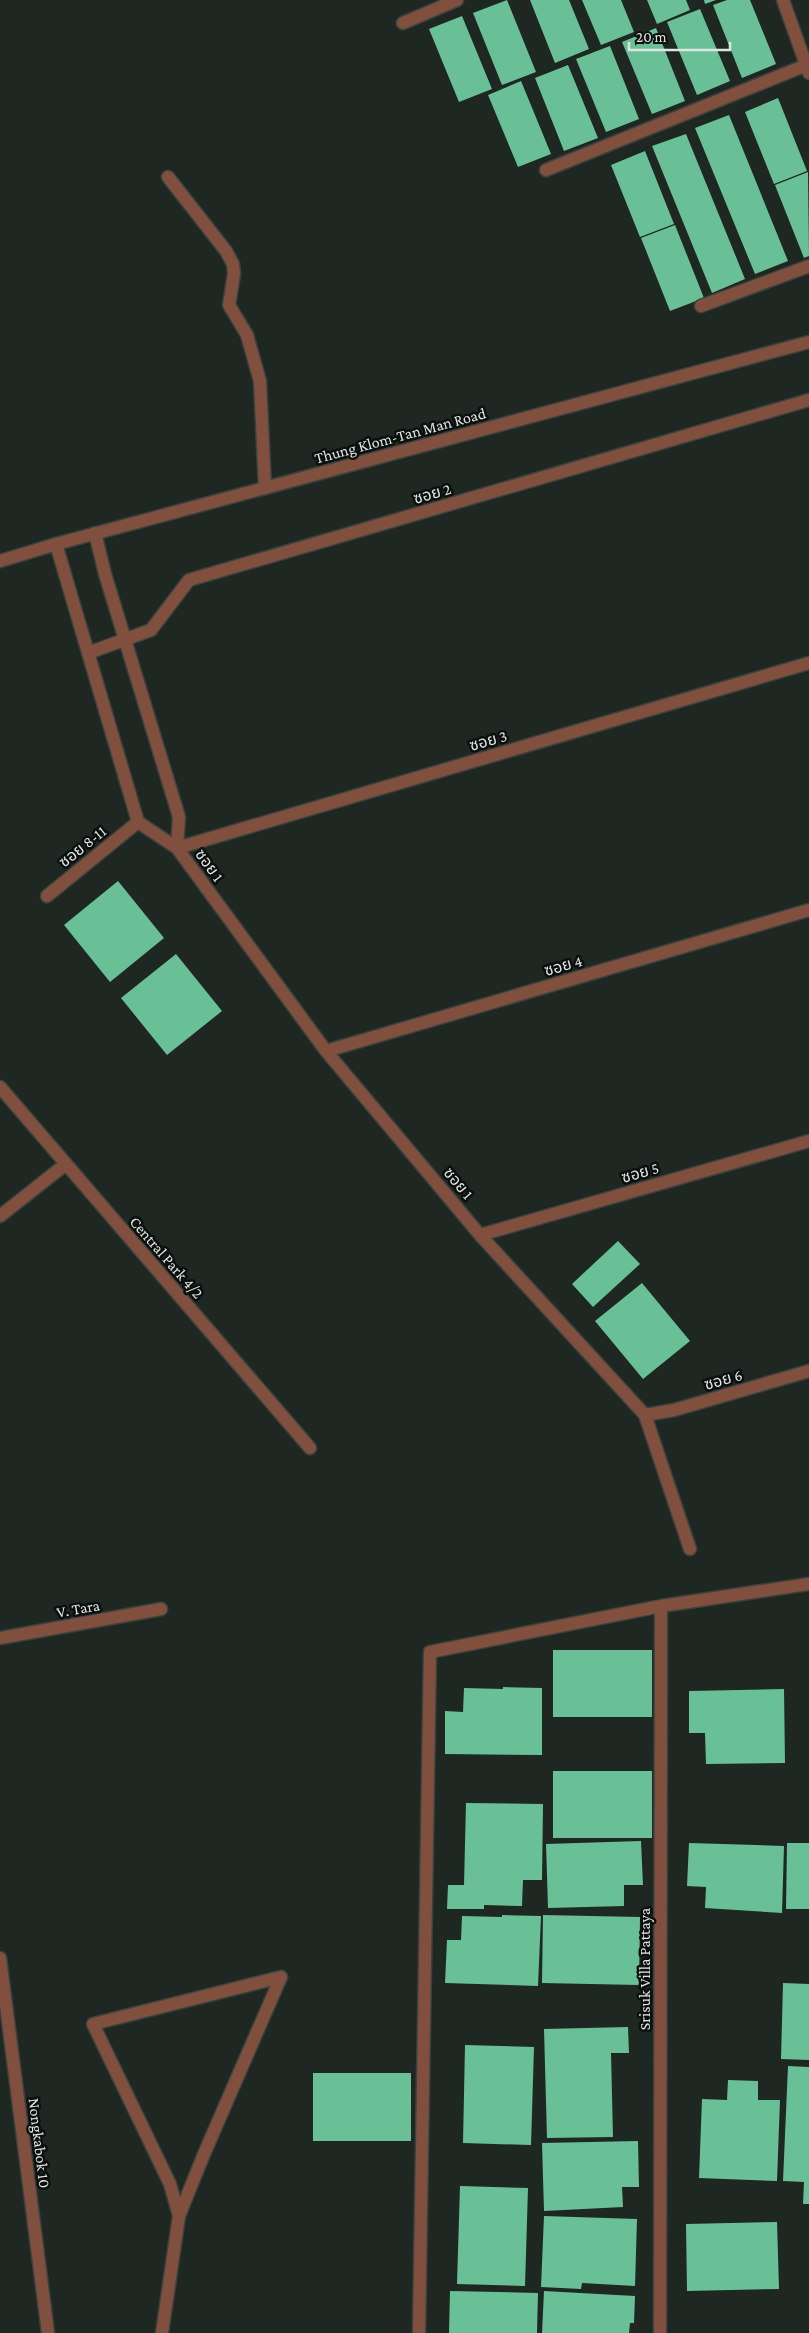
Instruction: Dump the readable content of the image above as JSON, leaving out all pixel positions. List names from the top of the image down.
{
  "streets": {
    "street": [
      "Thung Klom-Tan Man Road",
      "ซอย 2",
      "ซอย 3",
      "ซอย 8-11",
      "ซอย 1",
      "ซอย 4",
      "ซอย 5",
      "Central Park 4/2",
      "ซอย 6",
      "V. Tara",
      "Srisuk Villa Pattaya",
      "Nongkabok 10"
    ]
  },
  "crossings": [
    ["Thung Klom-Tan Man Road", "ซอย 1"],
    ["ซอย 2", "ซอย 1"],
    ["ซอย 3", "ซอย 1"],
    ["ซอย 8-11", "ซอย 1"],
    ["ซอย 1", "ซอย 4"],
    ["ซอย 1", "ซอย 5"],
    ["ซอย 1", "ซอย 6"]
  ],
  "scale_bar": "20 m"
}
